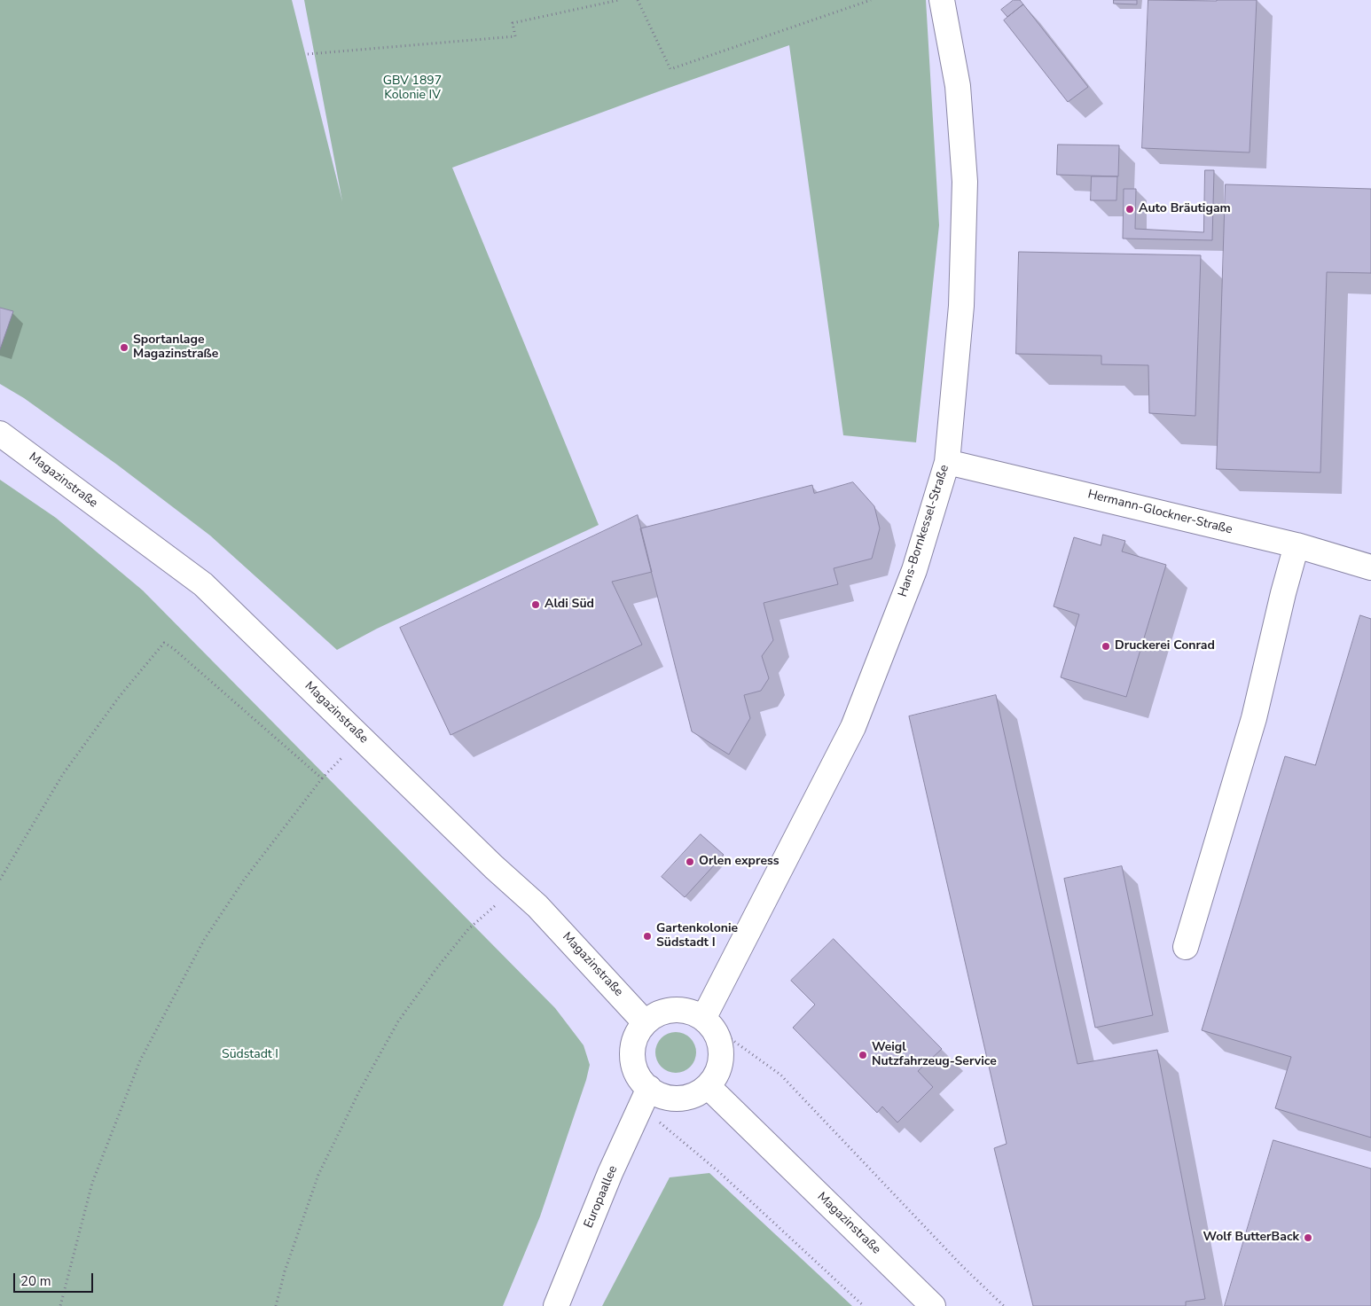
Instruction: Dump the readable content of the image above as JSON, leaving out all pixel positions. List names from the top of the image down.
{
  "streets": {
    "street": [
      "Magazinstraße",
      "Hermann-Glockner-Straße",
      "Hans-Bornkessel-Straße",
      "Europaallee"
    ]
  },
  "crossings": [
    ["Magazinstraße", "Hans-Bornkessel-Straße"],
    ["Magazinstraße", "Europaallee"],
    ["Hermann-Glockner-Straße", "Hans-Bornkessel-Straße"],
    ["Hans-Bornkessel-Straße", "Europaallee"]
  ],
  "parks": ["GBV 1897 Kolonie IV", "Südstadt I"],
  "places": [
    "Auto Bräutigam",
    "Sportanlage Magazinstraße",
    "Aldi Süd",
    "Druckerei Conrad",
    "Orlen express",
    "Gartenkolonie Südstadt I",
    "Weigl Nutzfahrzeug-Service",
    "Wolf ButterBack"
  ],
  "scale_bar": "20 m"
}
